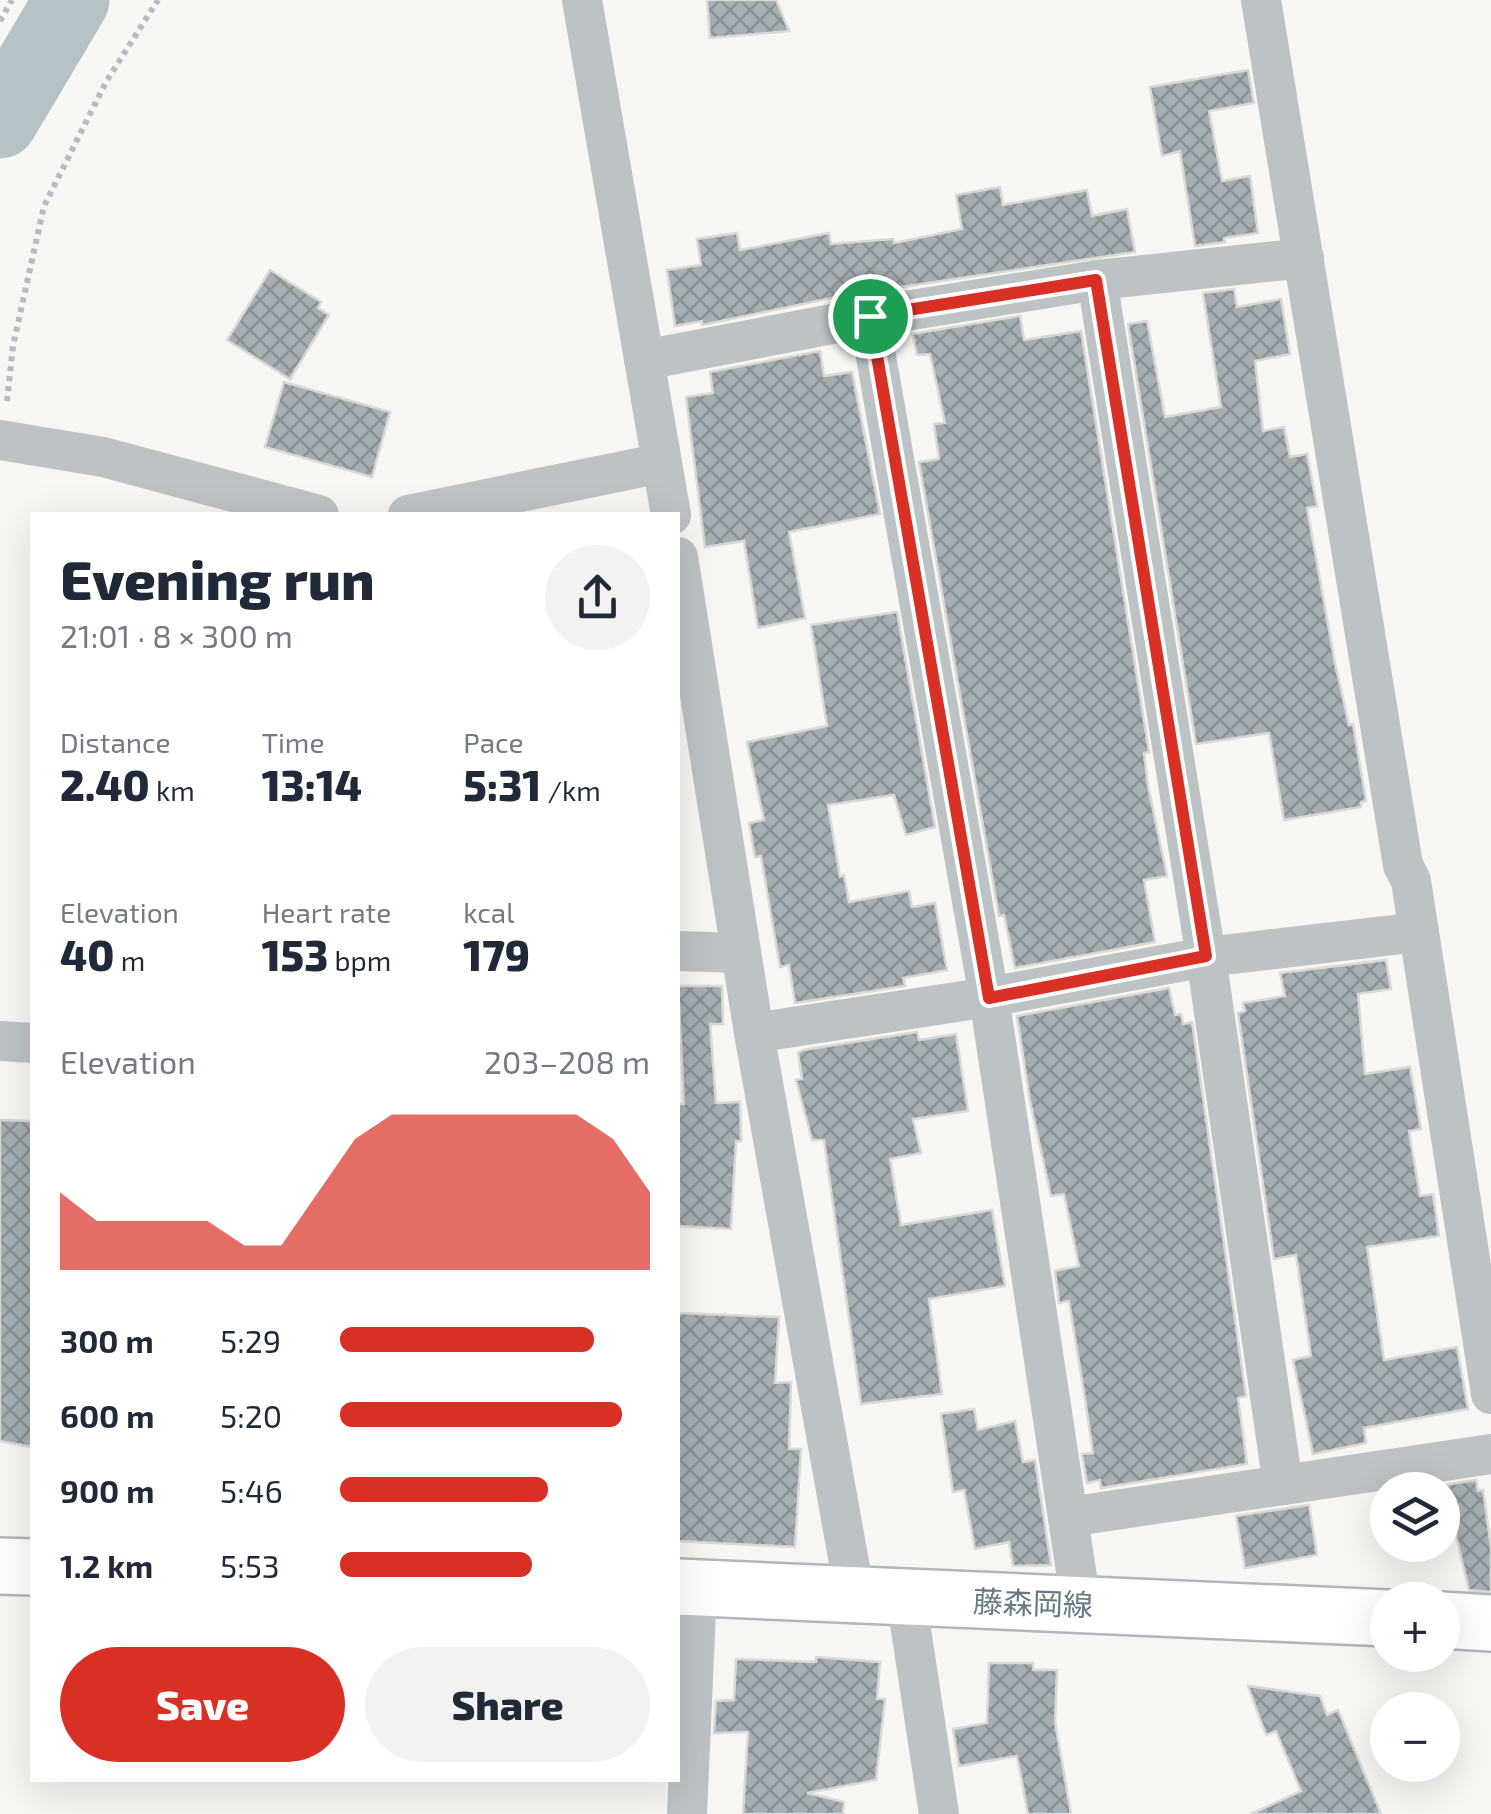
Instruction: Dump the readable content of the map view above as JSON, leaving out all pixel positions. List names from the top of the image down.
{
  "streets": {
    "main road": ["藤森岡線"]
  },
  "page": {
    "heading": ["Evening run", "21:01 · 8 × 300 m"],
    "stats": [
      ["Distance", "2.40 km"],
      ["Time", "13:14"],
      ["Pace", "5:31 /km"],
      ["Elevation", "40 m"],
      ["Heart rate", "153 bpm"],
      ["kcal", "179"]
    ],
    "chart": ["Elevation", "203–208 m"],
    "list": [
      {
        "name": "300 m",
        "note": "5:29"
      },
      {
        "name": "600 m",
        "note": "5:20"
      },
      {
        "name": "900 m",
        "note": "5:46"
      },
      {
        "name": "1.2 km",
        "note": "5:53"
      }
    ],
    "map_buttons": ["+", "−"],
    "buttons": ["Save", "Share"]
  }
}
